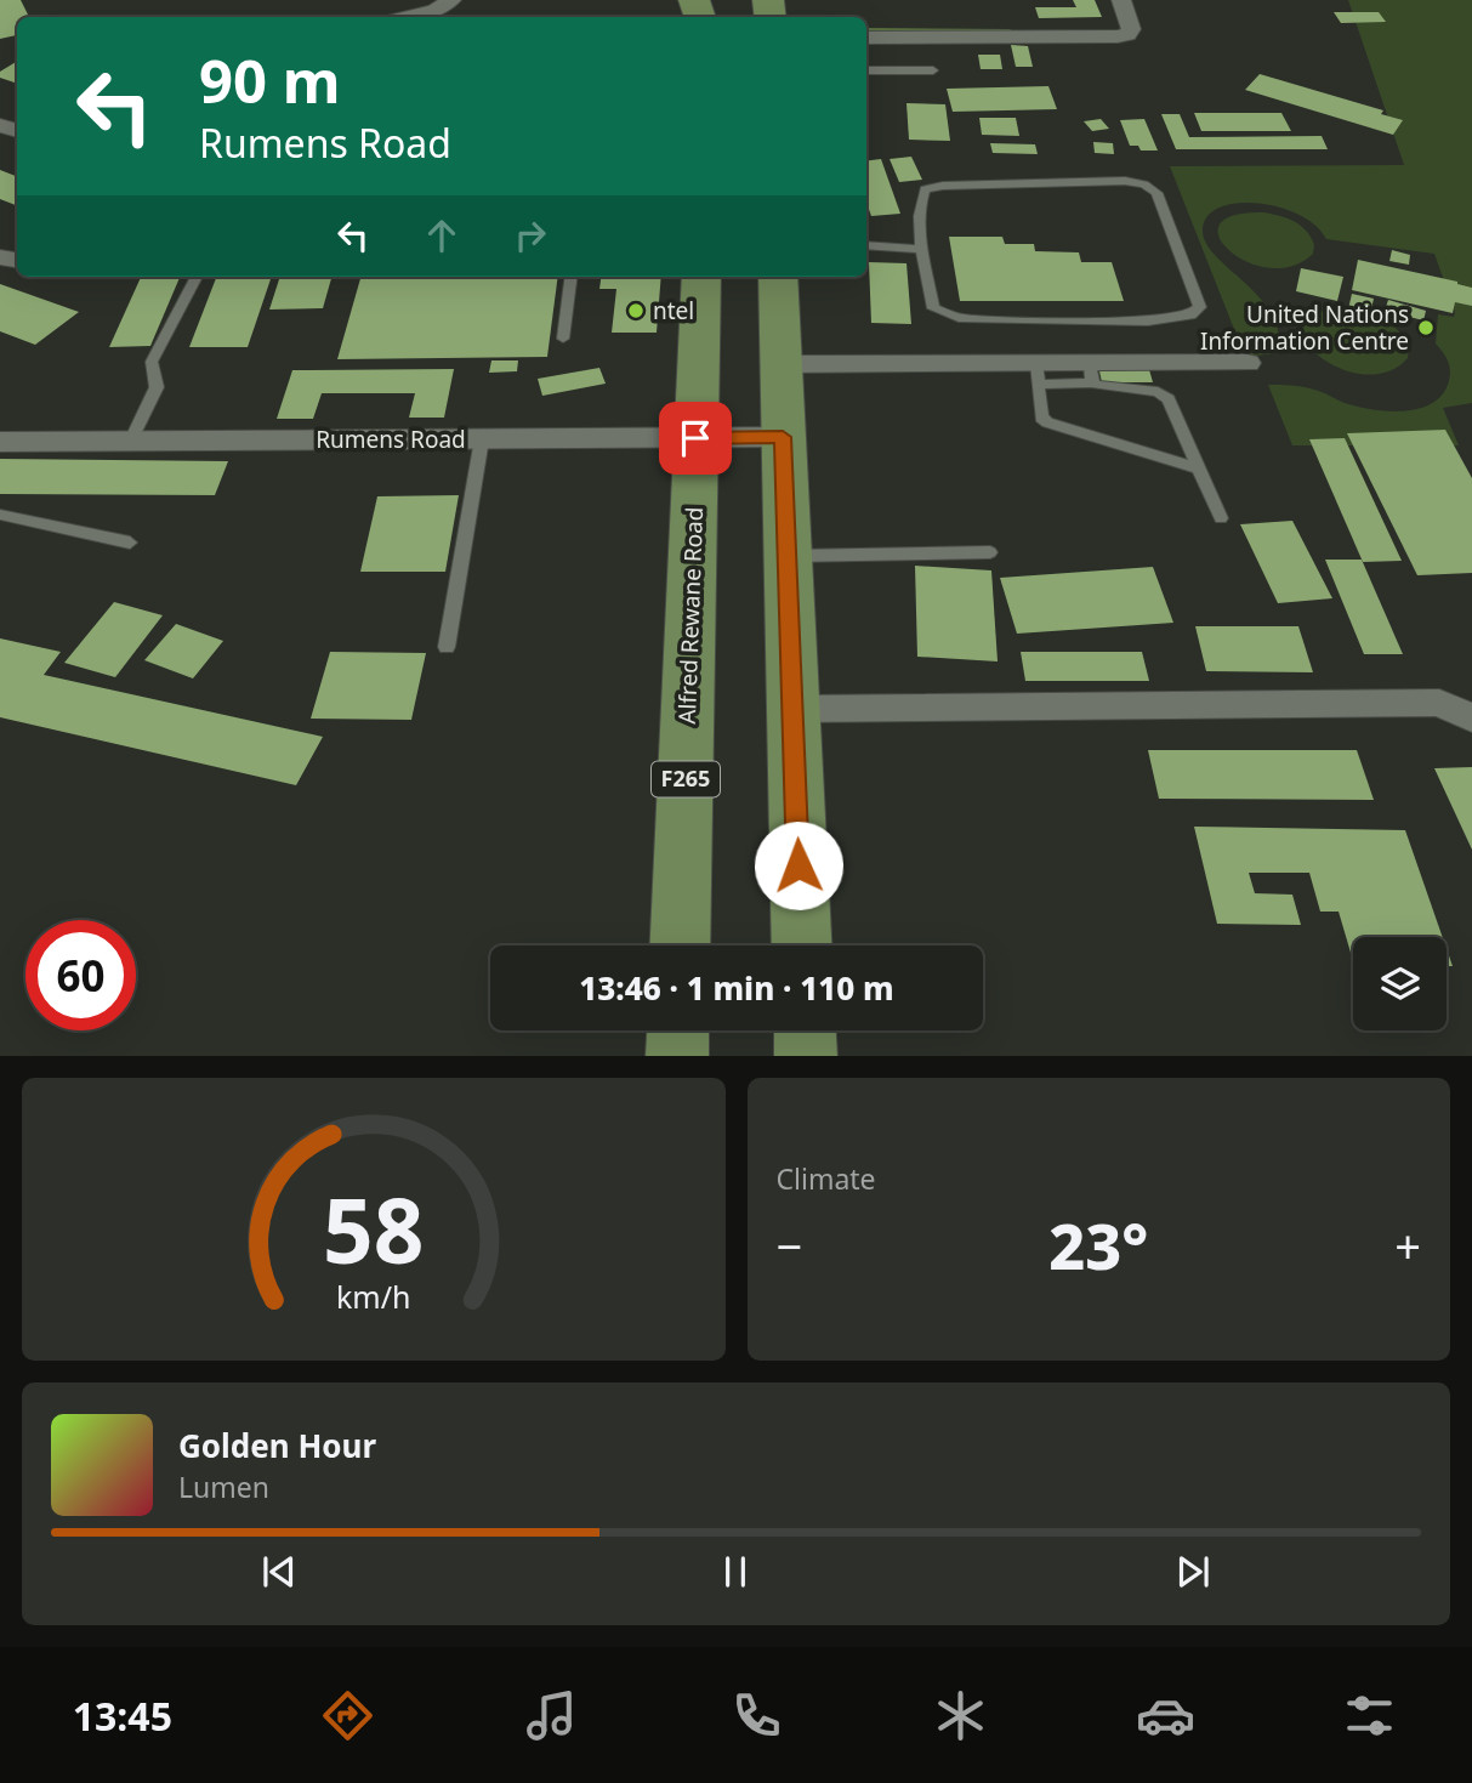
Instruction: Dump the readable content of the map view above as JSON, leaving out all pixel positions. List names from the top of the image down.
{
  "streets": {
    "main road": ["Alfred Rewane Road", "F265"],
    "street": ["Rumens Road"]
  },
  "crossings": [
    ["Rumens Road", "Alfred Rewane Road"]
  ],
  "places": ["ntel", "United Nations Information Centre"],
  "page": {
    "turn": ["90 m", "Rumens Road"],
    "limit": "60",
    "trip": "13:46 · 1 min · 110 m",
    "tile": "Climate",
    "heat": ["−", "23°", "+"],
    "song": ["Golden Hour", "Lumen"],
    "tabs": "13:45",
    "gauge": ["58", "km/h"]
  }
}
